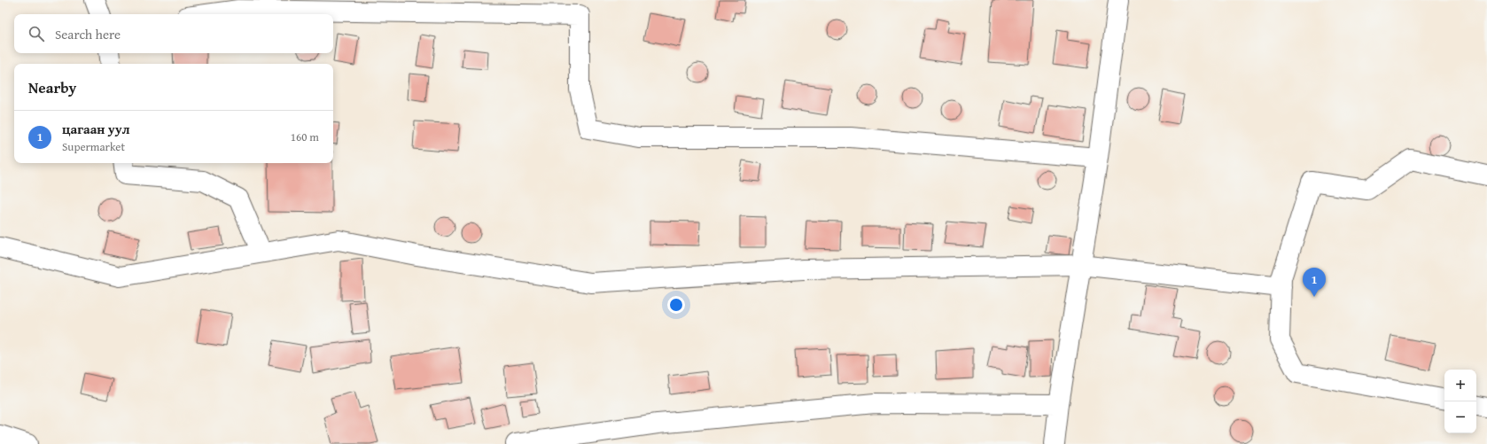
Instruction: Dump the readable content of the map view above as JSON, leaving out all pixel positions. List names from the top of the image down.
{
  "page": {
    "search": "Search here",
    "heading": "Nearby",
    "list": [
      {
        "mark": "1",
        "name": "цагаан уул",
        "note": "Supermarket",
        "value": "160 m"
      }
    ],
    "pins": "1",
    "map_buttons": ["+", "−"]
  }
}
